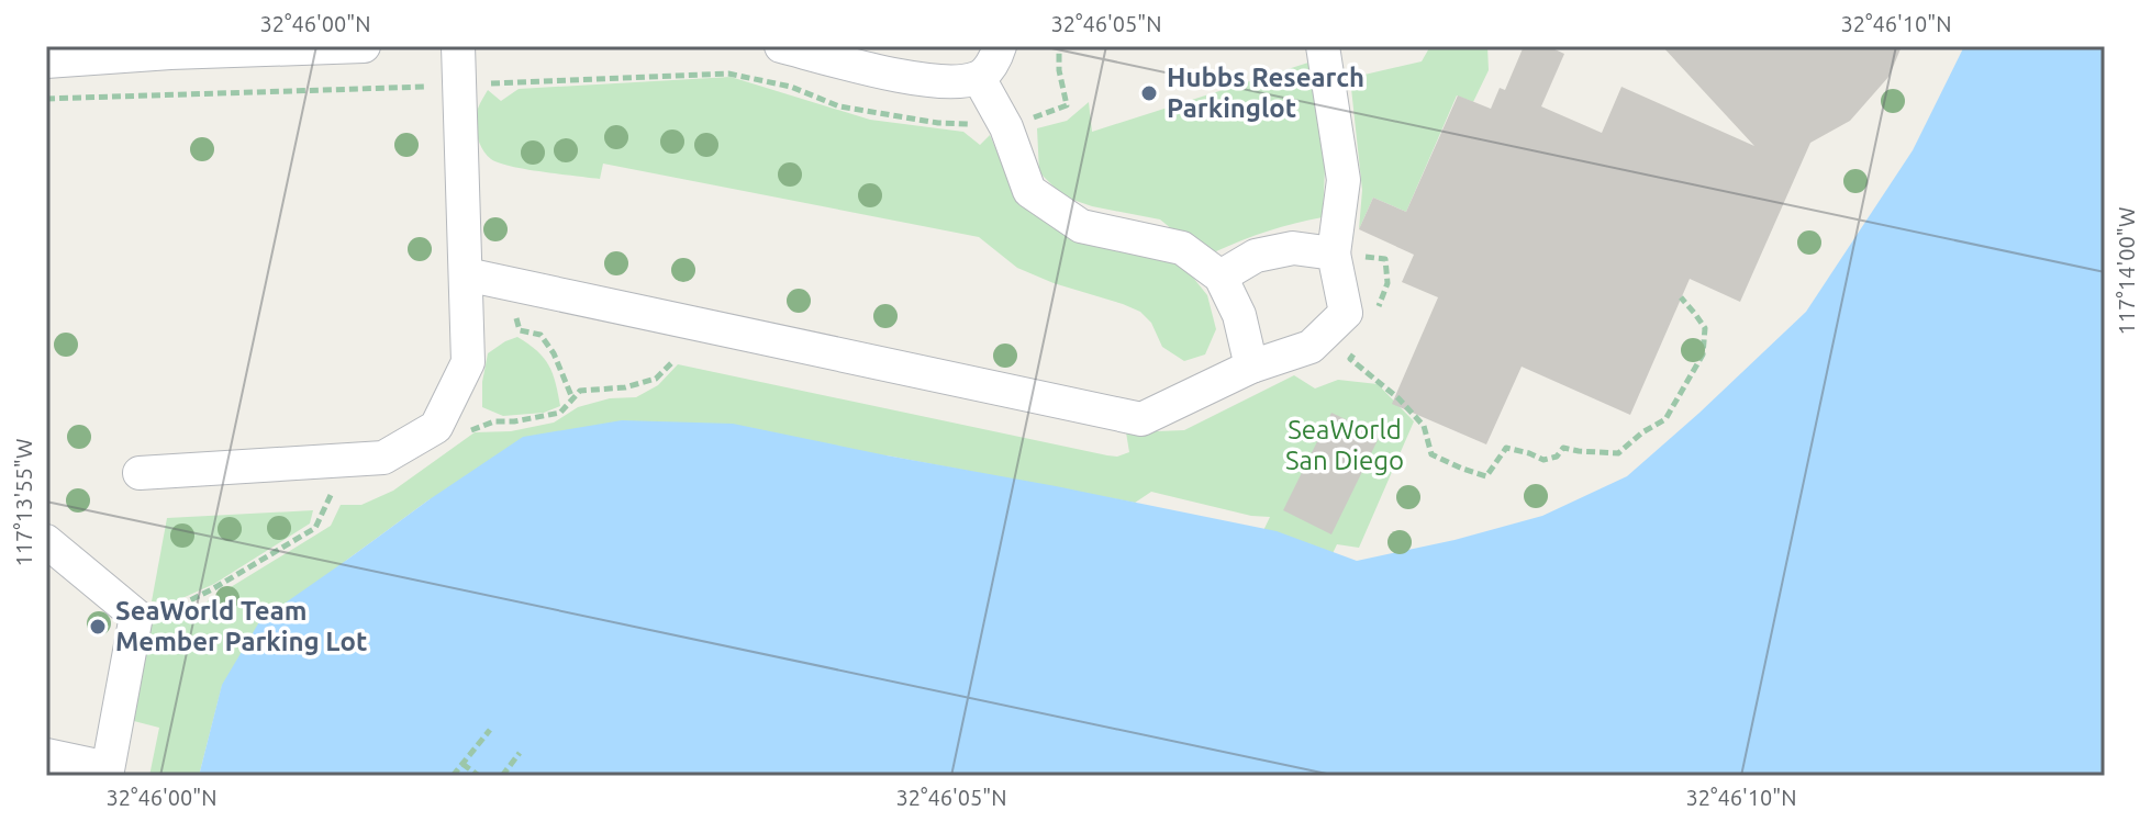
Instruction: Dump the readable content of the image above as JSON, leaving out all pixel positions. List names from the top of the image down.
{
  "parks": ["SeaWorld San Diego"],
  "places": ["Hubbs Research Parkinglot", "SeaWorld Team Member Parking Lot"],
  "coordinates": [
    "32°46'00\"N",
    "32°46'05\"N",
    "32°46'10\"N",
    "117°14'00\"W",
    "117°13'55\"W"
  ]
}
